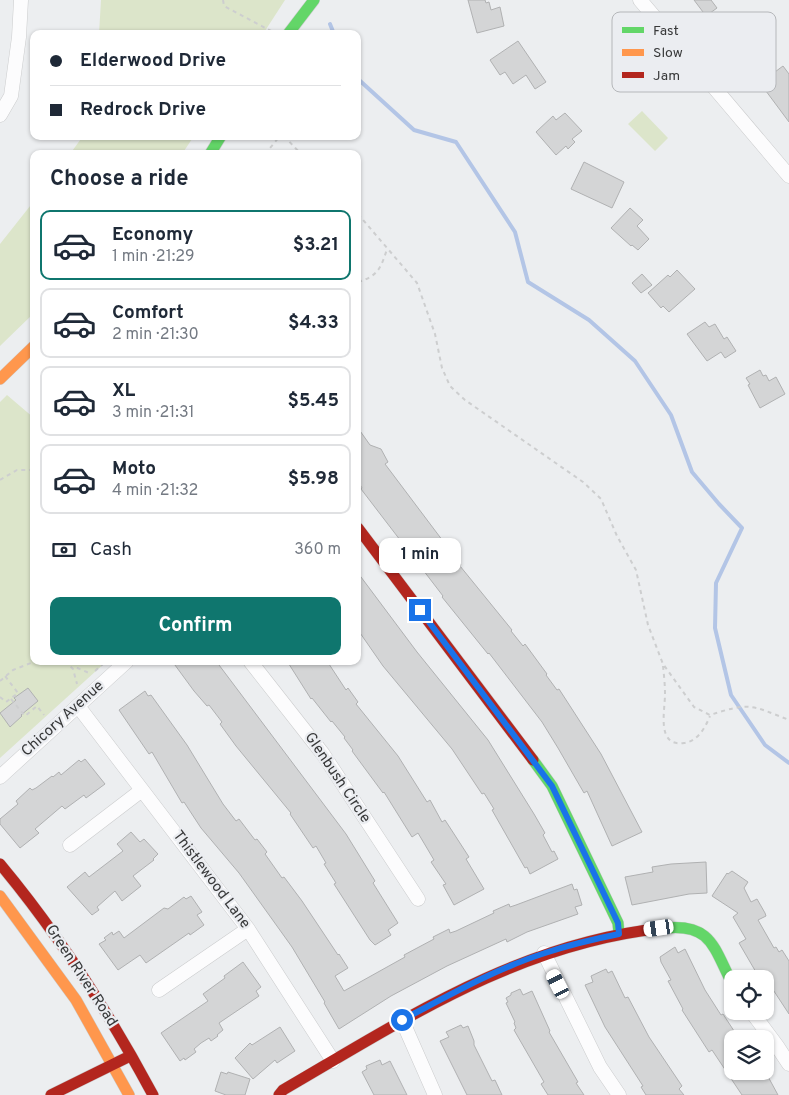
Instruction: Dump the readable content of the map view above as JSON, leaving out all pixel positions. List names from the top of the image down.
{
  "streets": {
    "street": [
      "Chicory Avenue",
      "Glenbush Circle",
      "Thistlewood Lane",
      "Green River Road"
    ]
  },
  "crossings": [
    ["Chicory Avenue", "Thistlewood Lane"]
  ],
  "legend": ["Fast", "Slow", "Jam"],
  "page": {
    "banner": ["Elderwood Drive", "Redrock Drive"],
    "heading": "Choose a ride",
    "list": [
      {
        "name": "Economy",
        "note": "1 min · 21:29",
        "value": "$3.21"
      },
      {
        "name": "Comfort",
        "note": "2 min · 21:30",
        "value": "$4.33"
      },
      {
        "name": "XL",
        "note": "3 min · 21:31",
        "value": "$5.45"
      },
      {
        "name": "Moto",
        "note": "4 min · 21:32",
        "value": "$5.98"
      }
    ],
    "pay": ["Cash", "360 m"],
    "bubble": "1 min",
    "buttons": "Confirm"
  }
}
